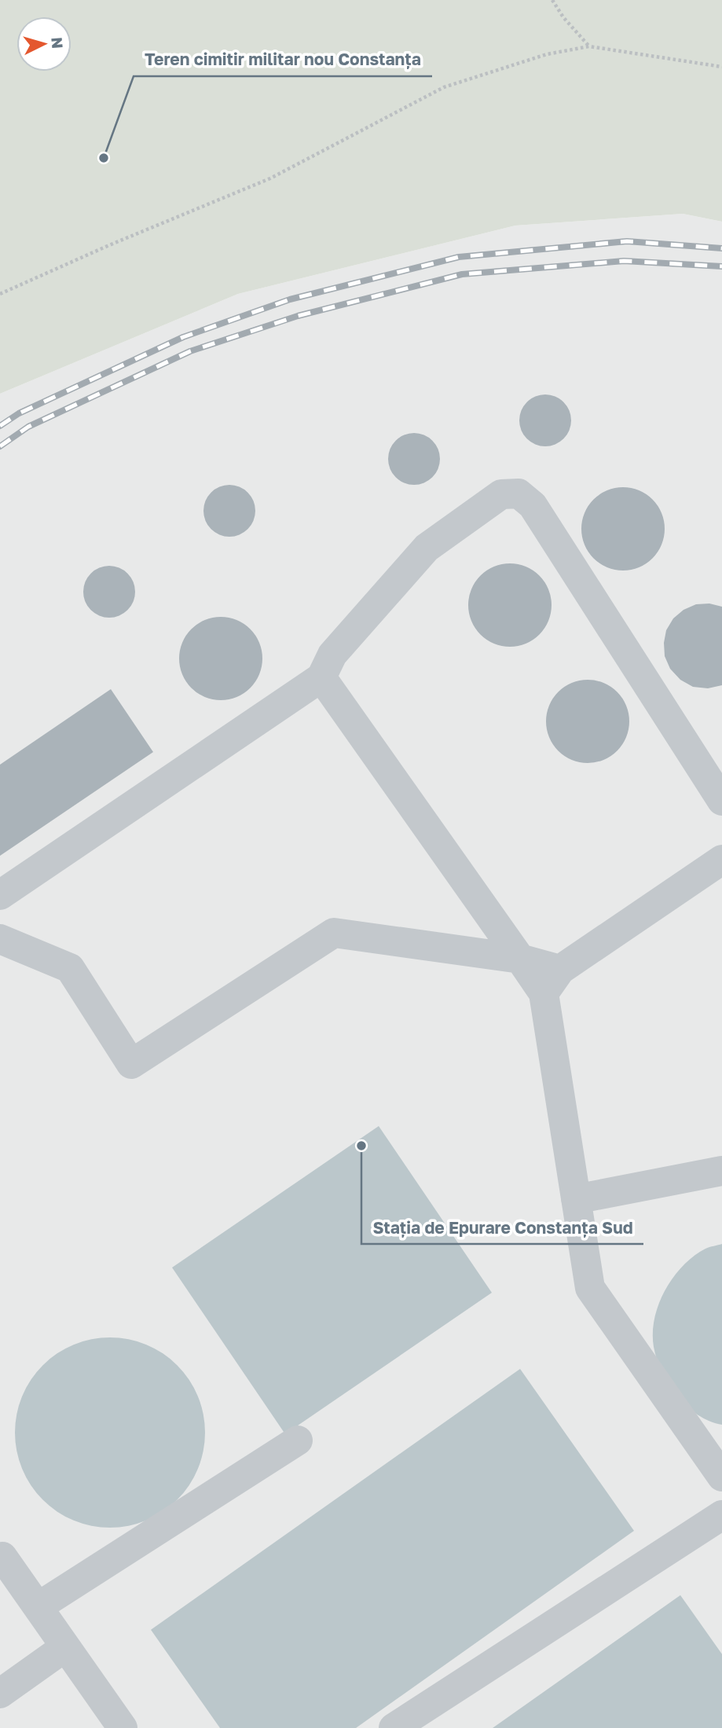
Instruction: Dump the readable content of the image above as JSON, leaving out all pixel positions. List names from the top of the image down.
{
  "places": ["Teren cimitir militar nou Constanța", "Stația de Epurare Constanța Sud"],
  "north": "right"
}
